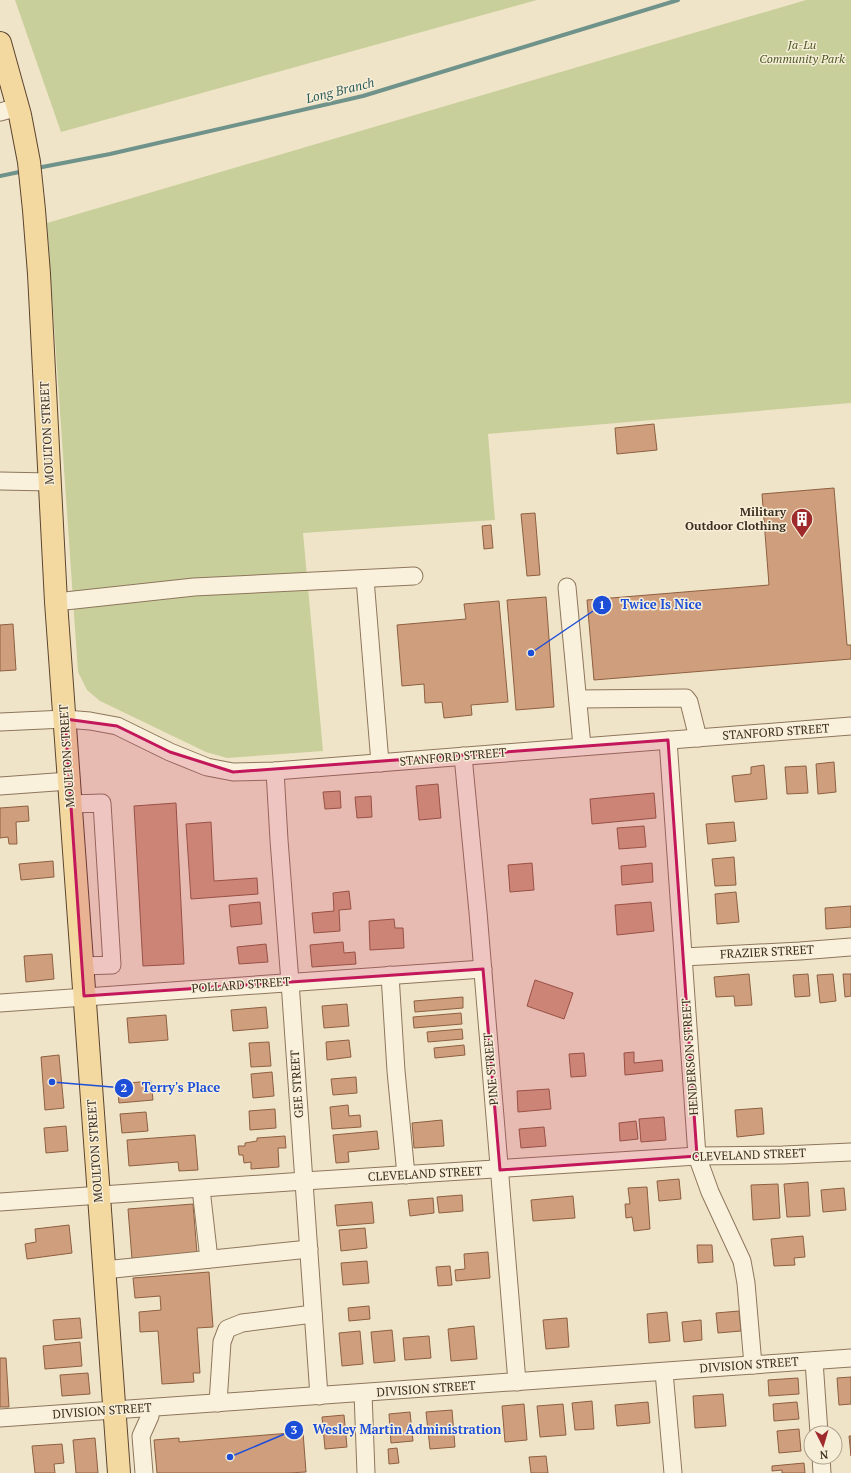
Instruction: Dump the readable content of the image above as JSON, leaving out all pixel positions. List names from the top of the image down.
{
  "streets": {
    "main road": ["MOULTON STREET"],
    "street": [
      "STANFORD STREET",
      "FRAZIER STREET",
      "POLLARD STREET",
      "HENDERSON STREET",
      "PINE STREET",
      "GEE STREET",
      "CLEVELAND STREET",
      "DIVISION STREET"
    ]
  },
  "crossings": [
    ["MOULTON STREET", "STANFORD STREET"],
    ["MOULTON STREET", "POLLARD STREET"],
    ["MOULTON STREET", "CLEVELAND STREET"],
    ["MOULTON STREET", "DIVISION STREET"],
    ["STANFORD STREET", "HENDERSON STREET"],
    ["STANFORD STREET", "PINE STREET"],
    ["STANFORD STREET", "GEE STREET"],
    ["FRAZIER STREET", "HENDERSON STREET"],
    ["POLLARD STREET", "PINE STREET"],
    ["POLLARD STREET", "GEE STREET"],
    ["HENDERSON STREET", "CLEVELAND STREET"],
    ["HENDERSON STREET", "DIVISION STREET"],
    ["PINE STREET", "CLEVELAND STREET"],
    ["PINE STREET", "DIVISION STREET"],
    ["GEE STREET", "CLEVELAND STREET"],
    ["GEE STREET", "DIVISION STREET"]
  ],
  "water": ["Long Branch"],
  "parks": ["Ja-Lu Community Park"],
  "places": {
    "building": ["Military Outdoor Clothing"],
    "other": ["Twice Is Nice", "Terry's Place", "Wesley Martin Administration"]
  },
  "north": "bottom"
}
